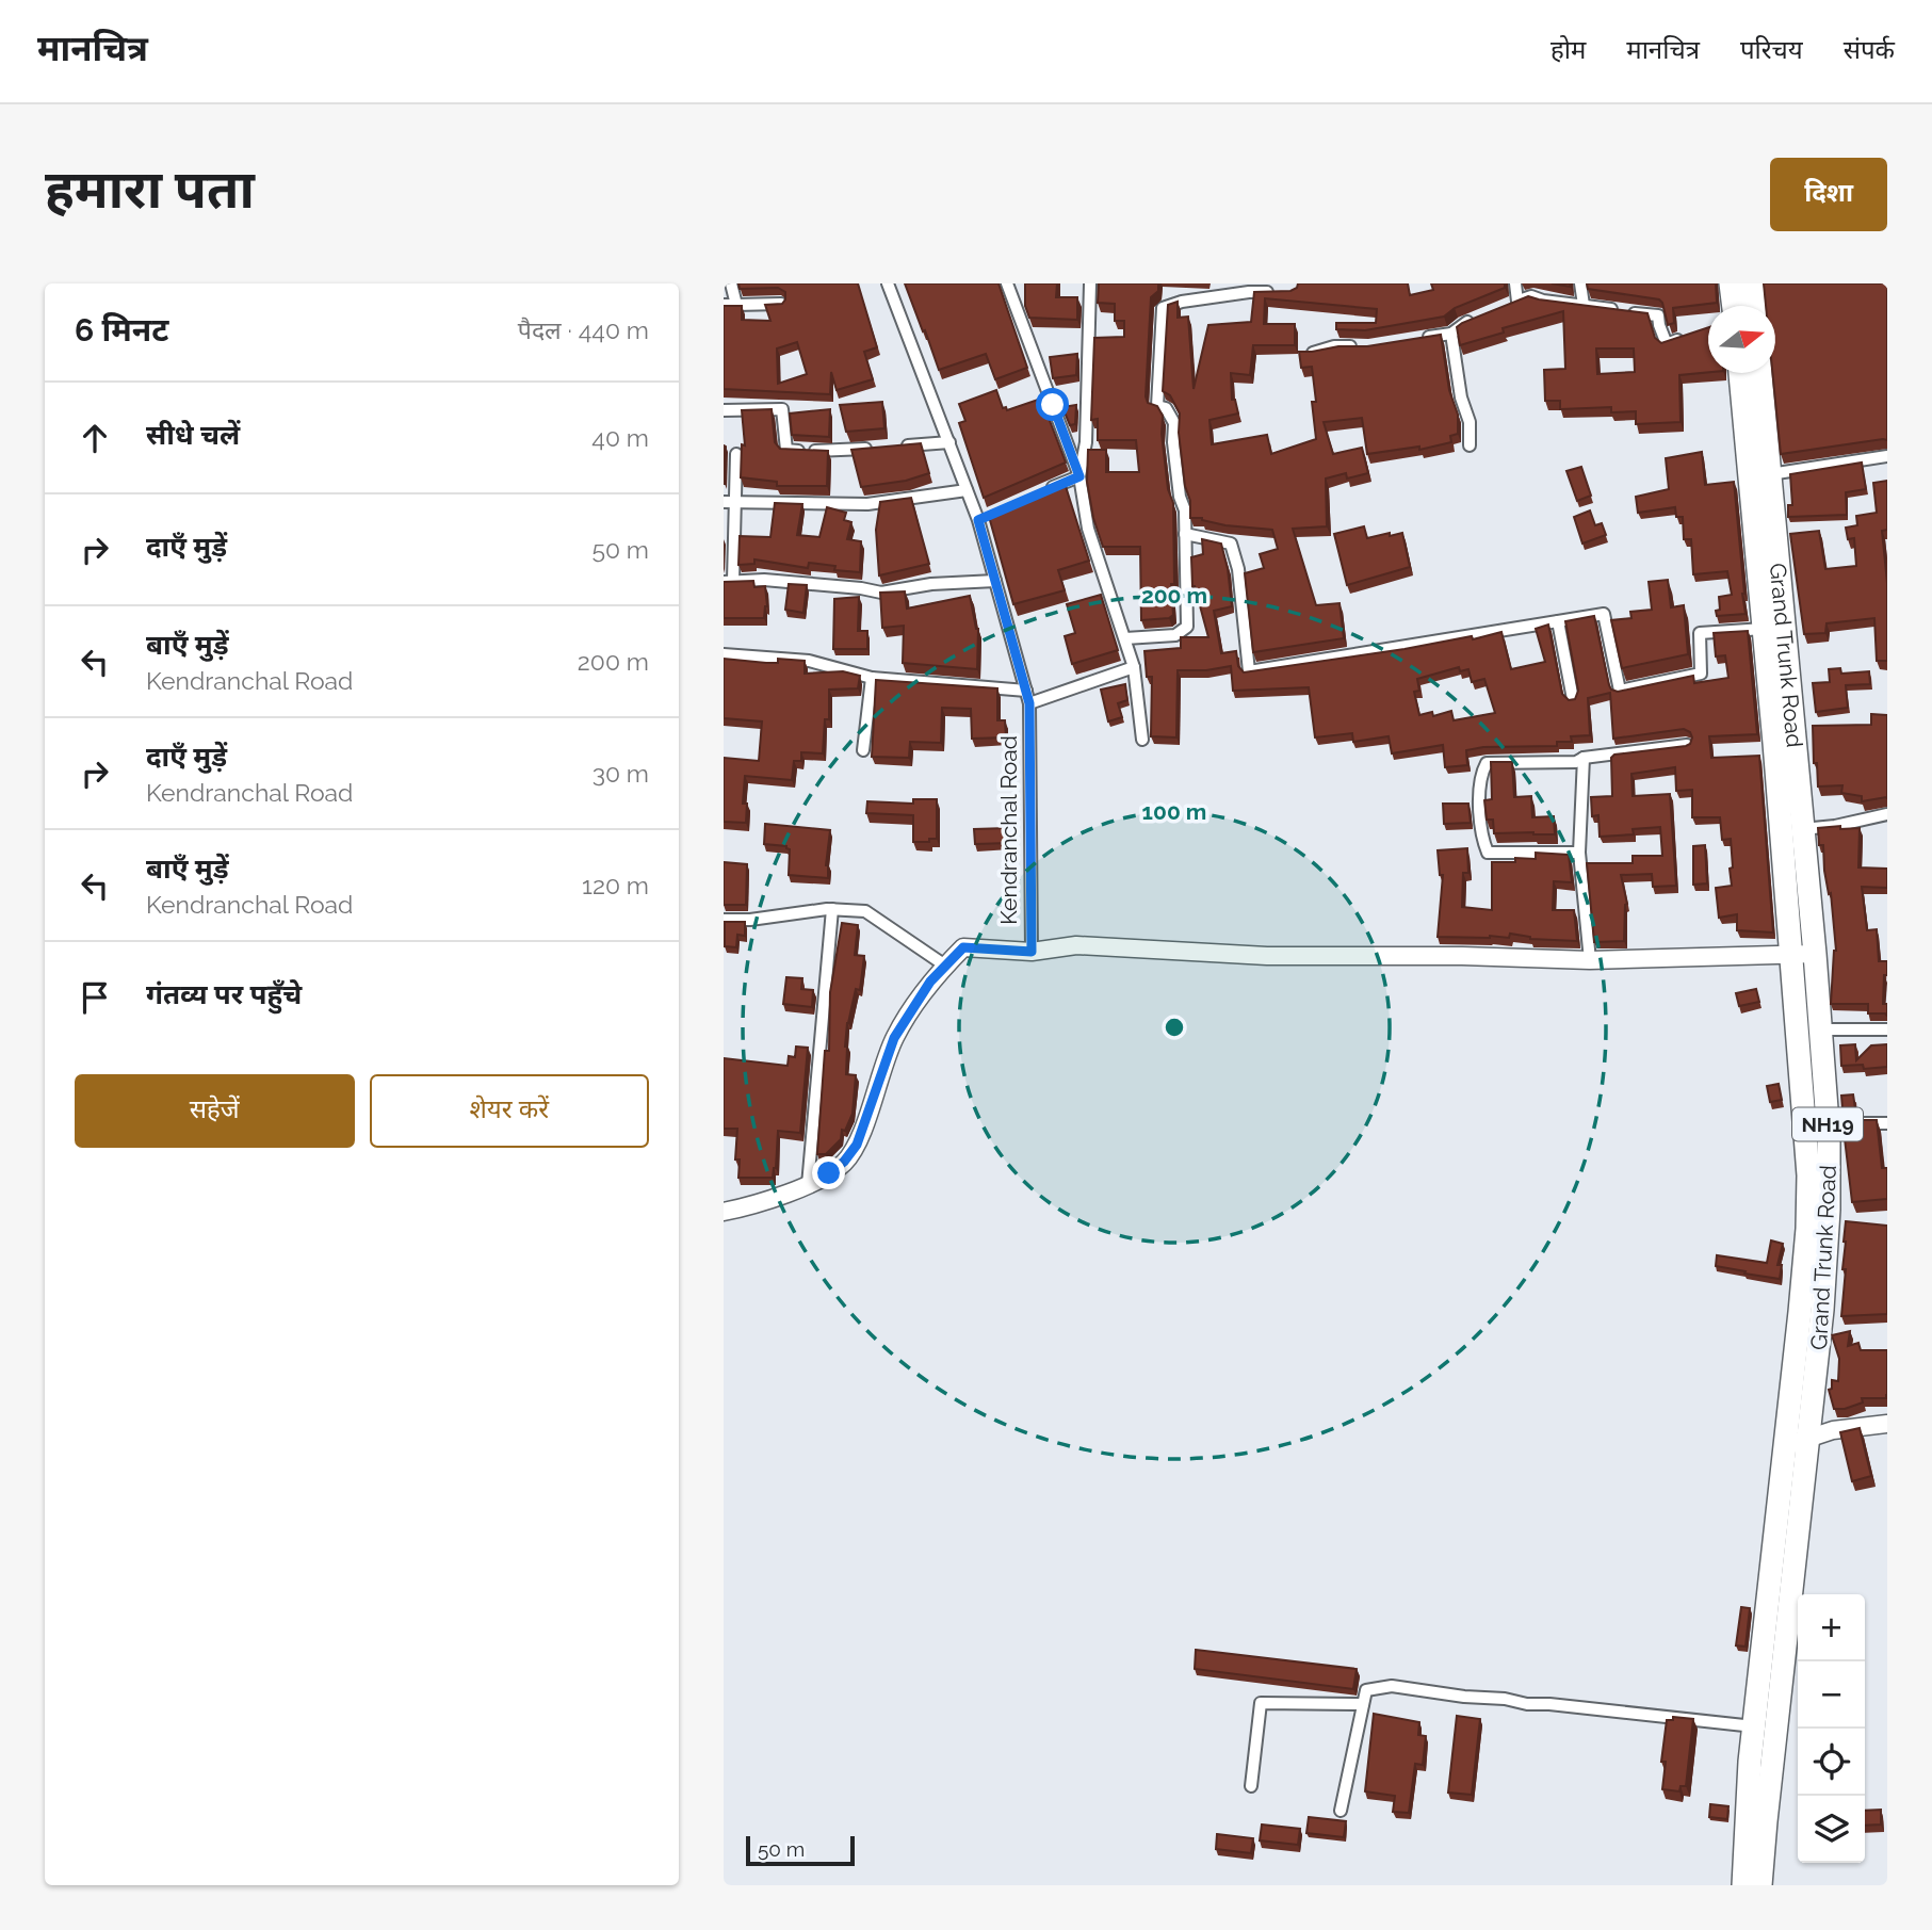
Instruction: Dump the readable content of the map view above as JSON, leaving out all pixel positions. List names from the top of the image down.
{
  "streets": {
    "highway": ["Grand Trunk Road", "NH19"],
    "street": ["Kendranchal Road"]
  },
  "scale_bar": "50 m",
  "north": "right",
  "page": {
    "header": "मानचित्र",
    "nav": [
      "होम",
      "मानचित्र",
      "परिचय",
      "संपर्क"
    ],
    "buttons": [
      "दिशा",
      ["सहेजें", "शेयर करें"]
    ],
    "title": "हमारा पता",
    "heading": ["6 मिनट", "पैदल · 440 m"],
    "list": [
      ["सीधे चलें", "40 m"],
      ["दाएँ मुड़ें", "50 m"],
      ["बाएँ मुड़ें", "Kendranchal Road", "200 m"],
      ["दाएँ मुड़ें", "Kendranchal Road", "30 m"],
      ["बाएँ मुड़ें", "Kendranchal Road", "120 m"],
      "गंतव्य पर पहुँचे"
    ],
    "map_buttons": ["+", "−"],
    "scale": "50 m"
  },
  "rings": ["200 m", "100 m"]
}
